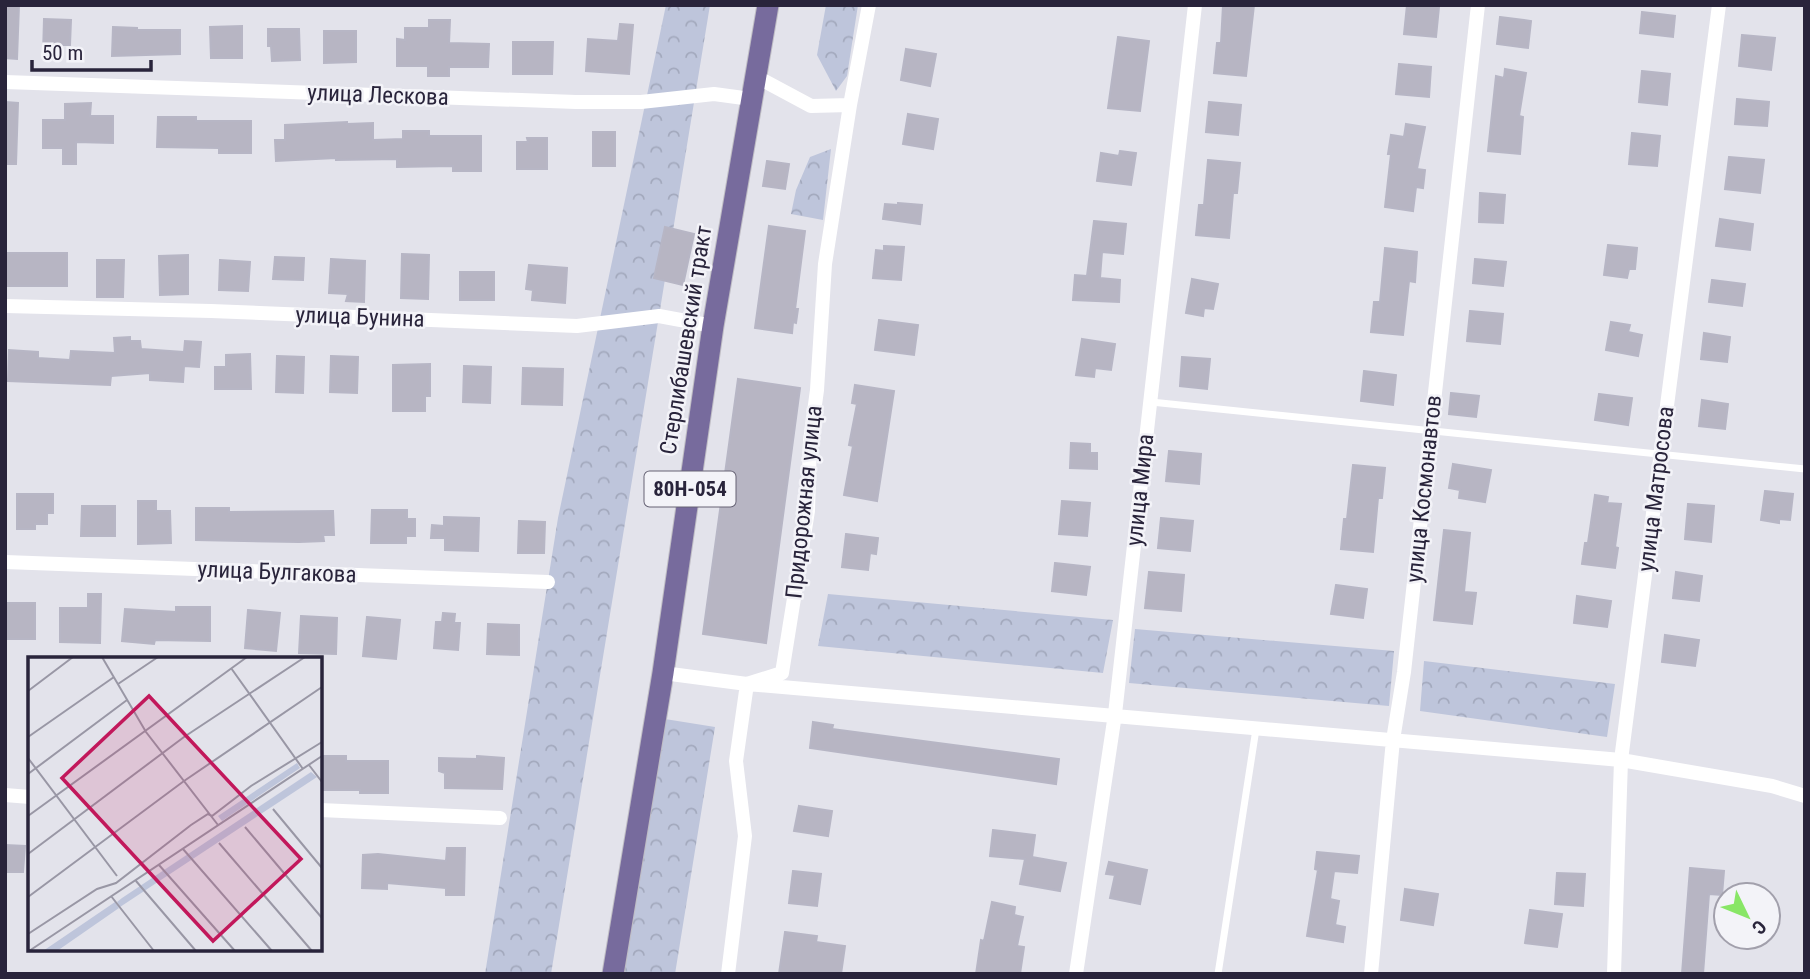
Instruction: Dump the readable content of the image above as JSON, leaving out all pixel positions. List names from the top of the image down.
{
  "streets": {
    "main road": ["Стерлибашевский тракт", "80Н-054"],
    "street": [
      "улица Лескова",
      "улица Бунина",
      "улица Космонавтов",
      "улица Матросова",
      "улица Мира",
      "Придорожная улица",
      "улица Булгакова"
    ]
  },
  "crossings": [
    ["улица Лескова", "Стерлибашевский тракт"],
    ["улица Бунина", "Стерлибашевский тракт"]
  ],
  "scale_bar": "50 m",
  "north": "bottom right"
}
